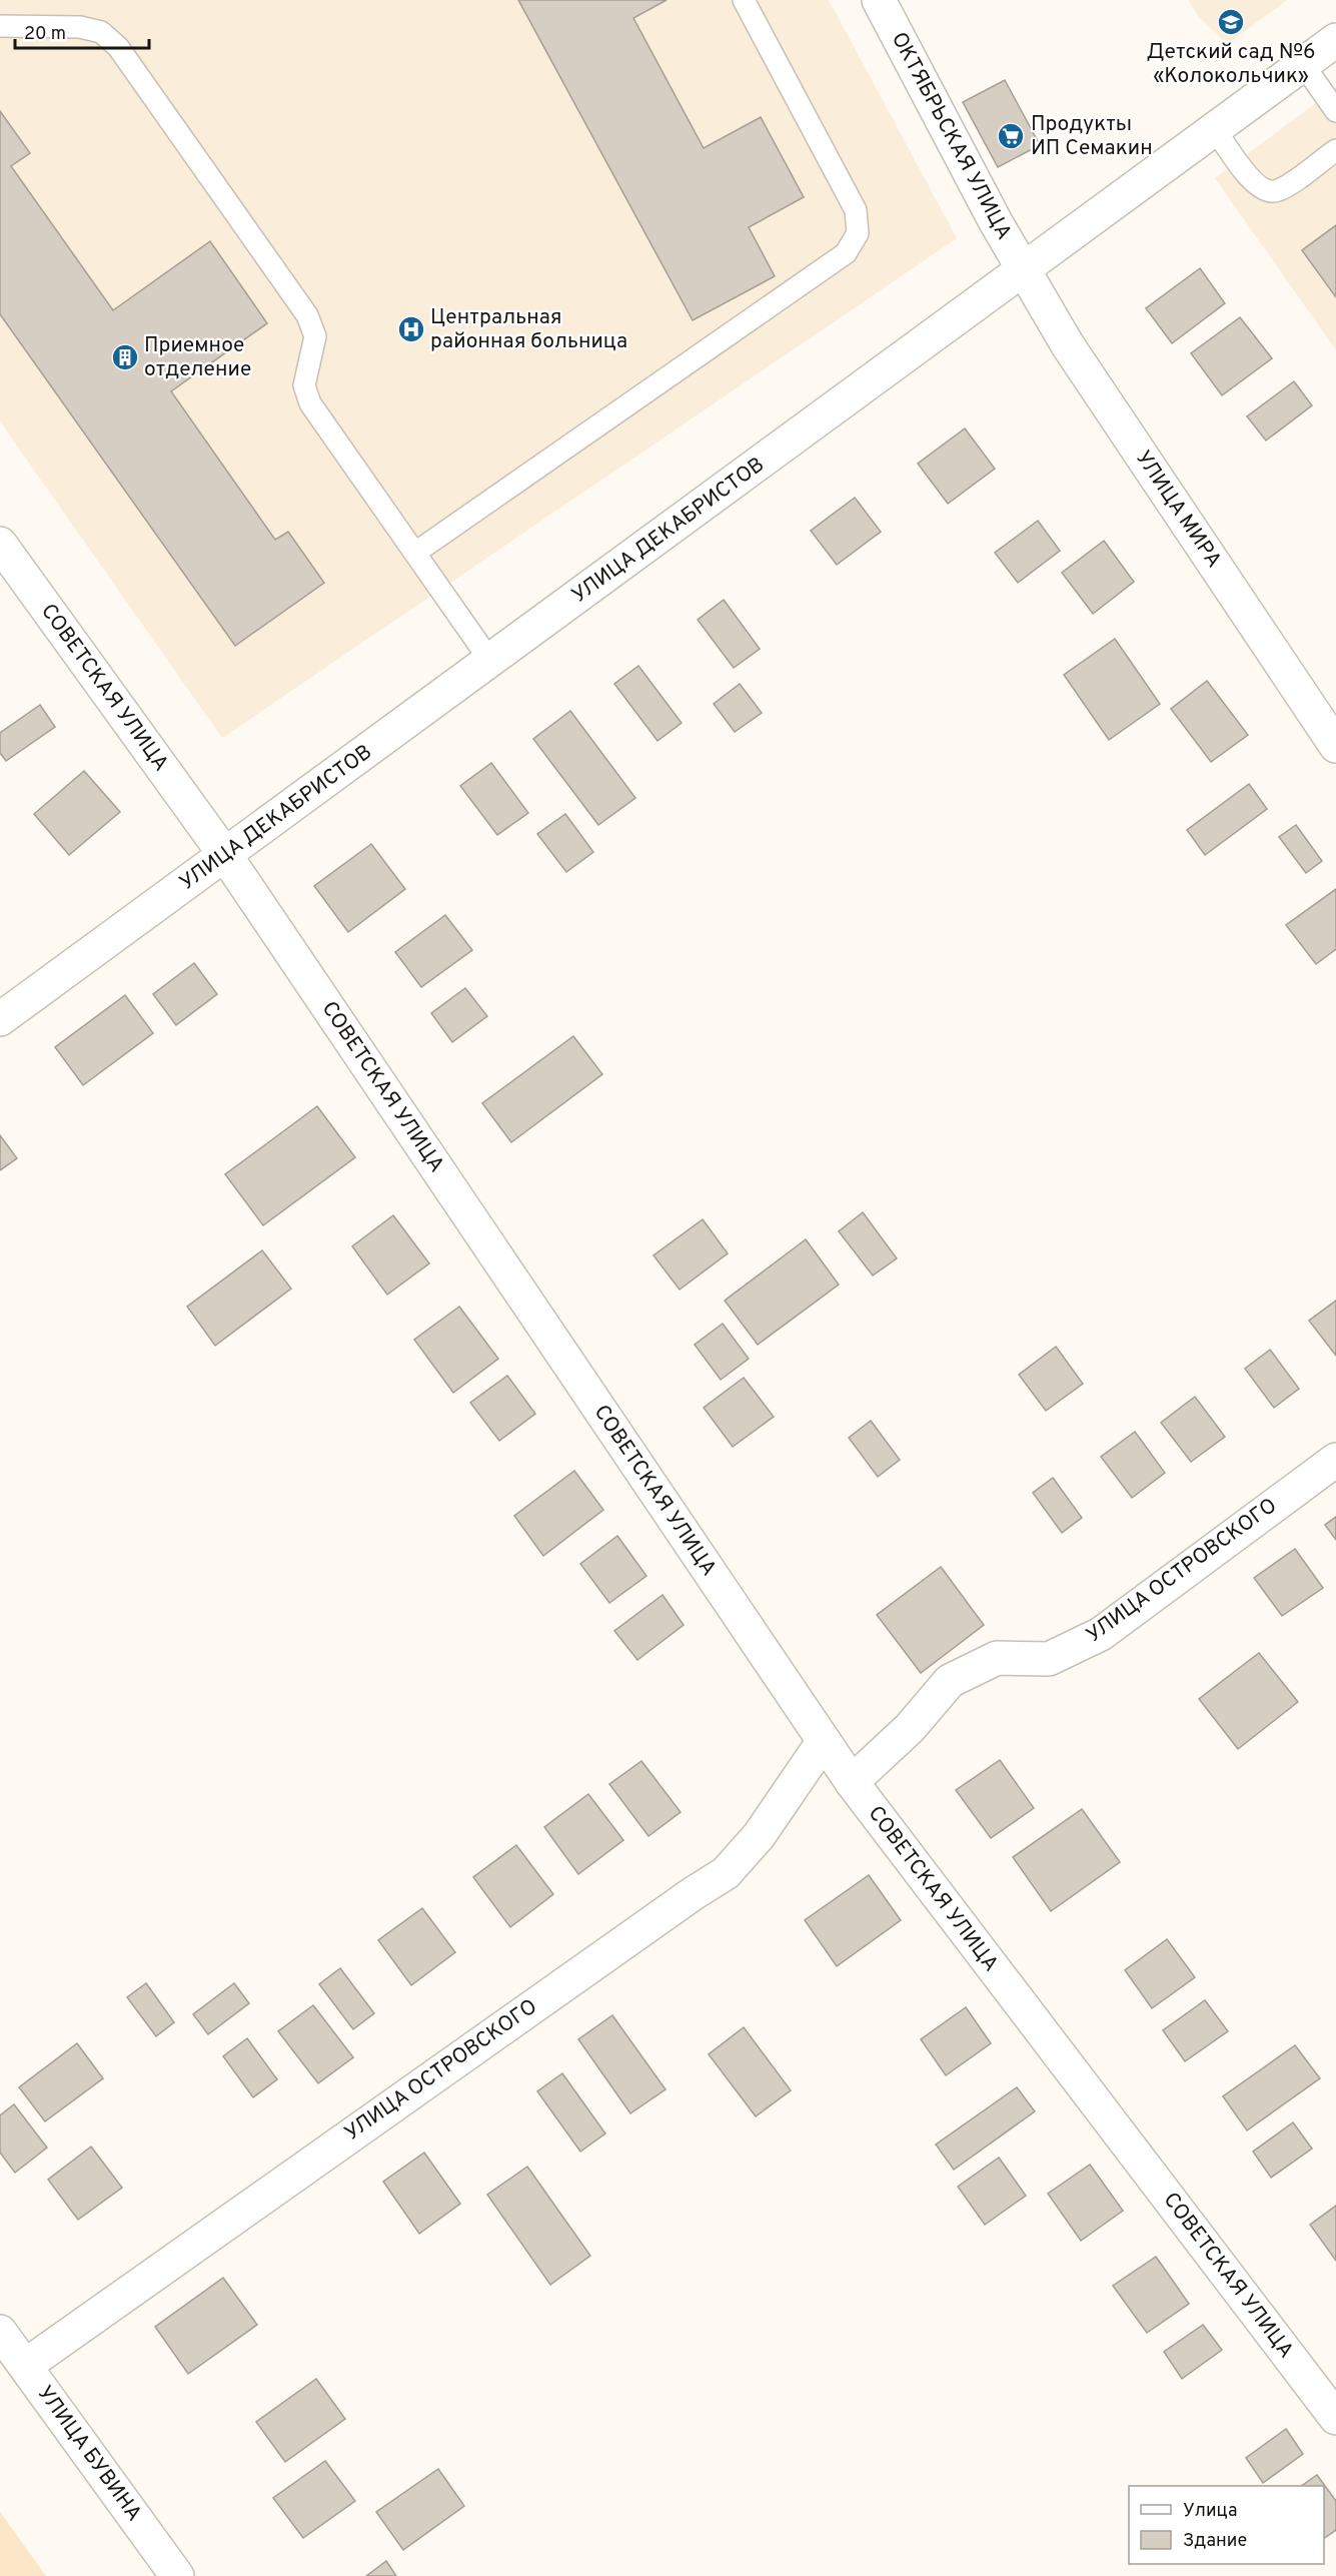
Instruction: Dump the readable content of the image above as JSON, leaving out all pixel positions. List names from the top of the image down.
{
  "streets": {
    "street": [
      "ОКТЯБРЬСКАЯ УЛИЦА",
      "УЛИЦА МИРА",
      "УЛИЦА ДЕКАБРИСТОВ",
      "СОВЕТСКАЯ УЛИЦА",
      "УЛИЦА ОСТРОВСКОГО",
      "УЛИЦА БУВИНА"
    ]
  },
  "crossings": [
    ["ОКТЯБРЬСКАЯ УЛИЦА", "УЛИЦА МИРА"],
    ["ОКТЯБРЬСКАЯ УЛИЦА", "УЛИЦА ДЕКАБРИСТОВ"],
    ["УЛИЦА МИРА", "УЛИЦА ДЕКАБРИСТОВ"],
    ["УЛИЦА ДЕКАБРИСТОВ", "СОВЕТСКАЯ УЛИЦА"],
    ["СОВЕТСКАЯ УЛИЦА", "УЛИЦА ОСТРОВСКОГО"],
    ["УЛИЦА ОСТРОВСКОГО", "УЛИЦА БУВИНА"]
  ],
  "places": {
    "school or university": ["Детский сад №6 «Колокольчик»"],
    "supermarket": ["Продукты ИП Семакин"],
    "hospital": ["Центральная районная больница"],
    "building": ["Приемное отделение"]
  },
  "legend": ["Улица", "Здание"],
  "scale_bar": "20 m"
}
